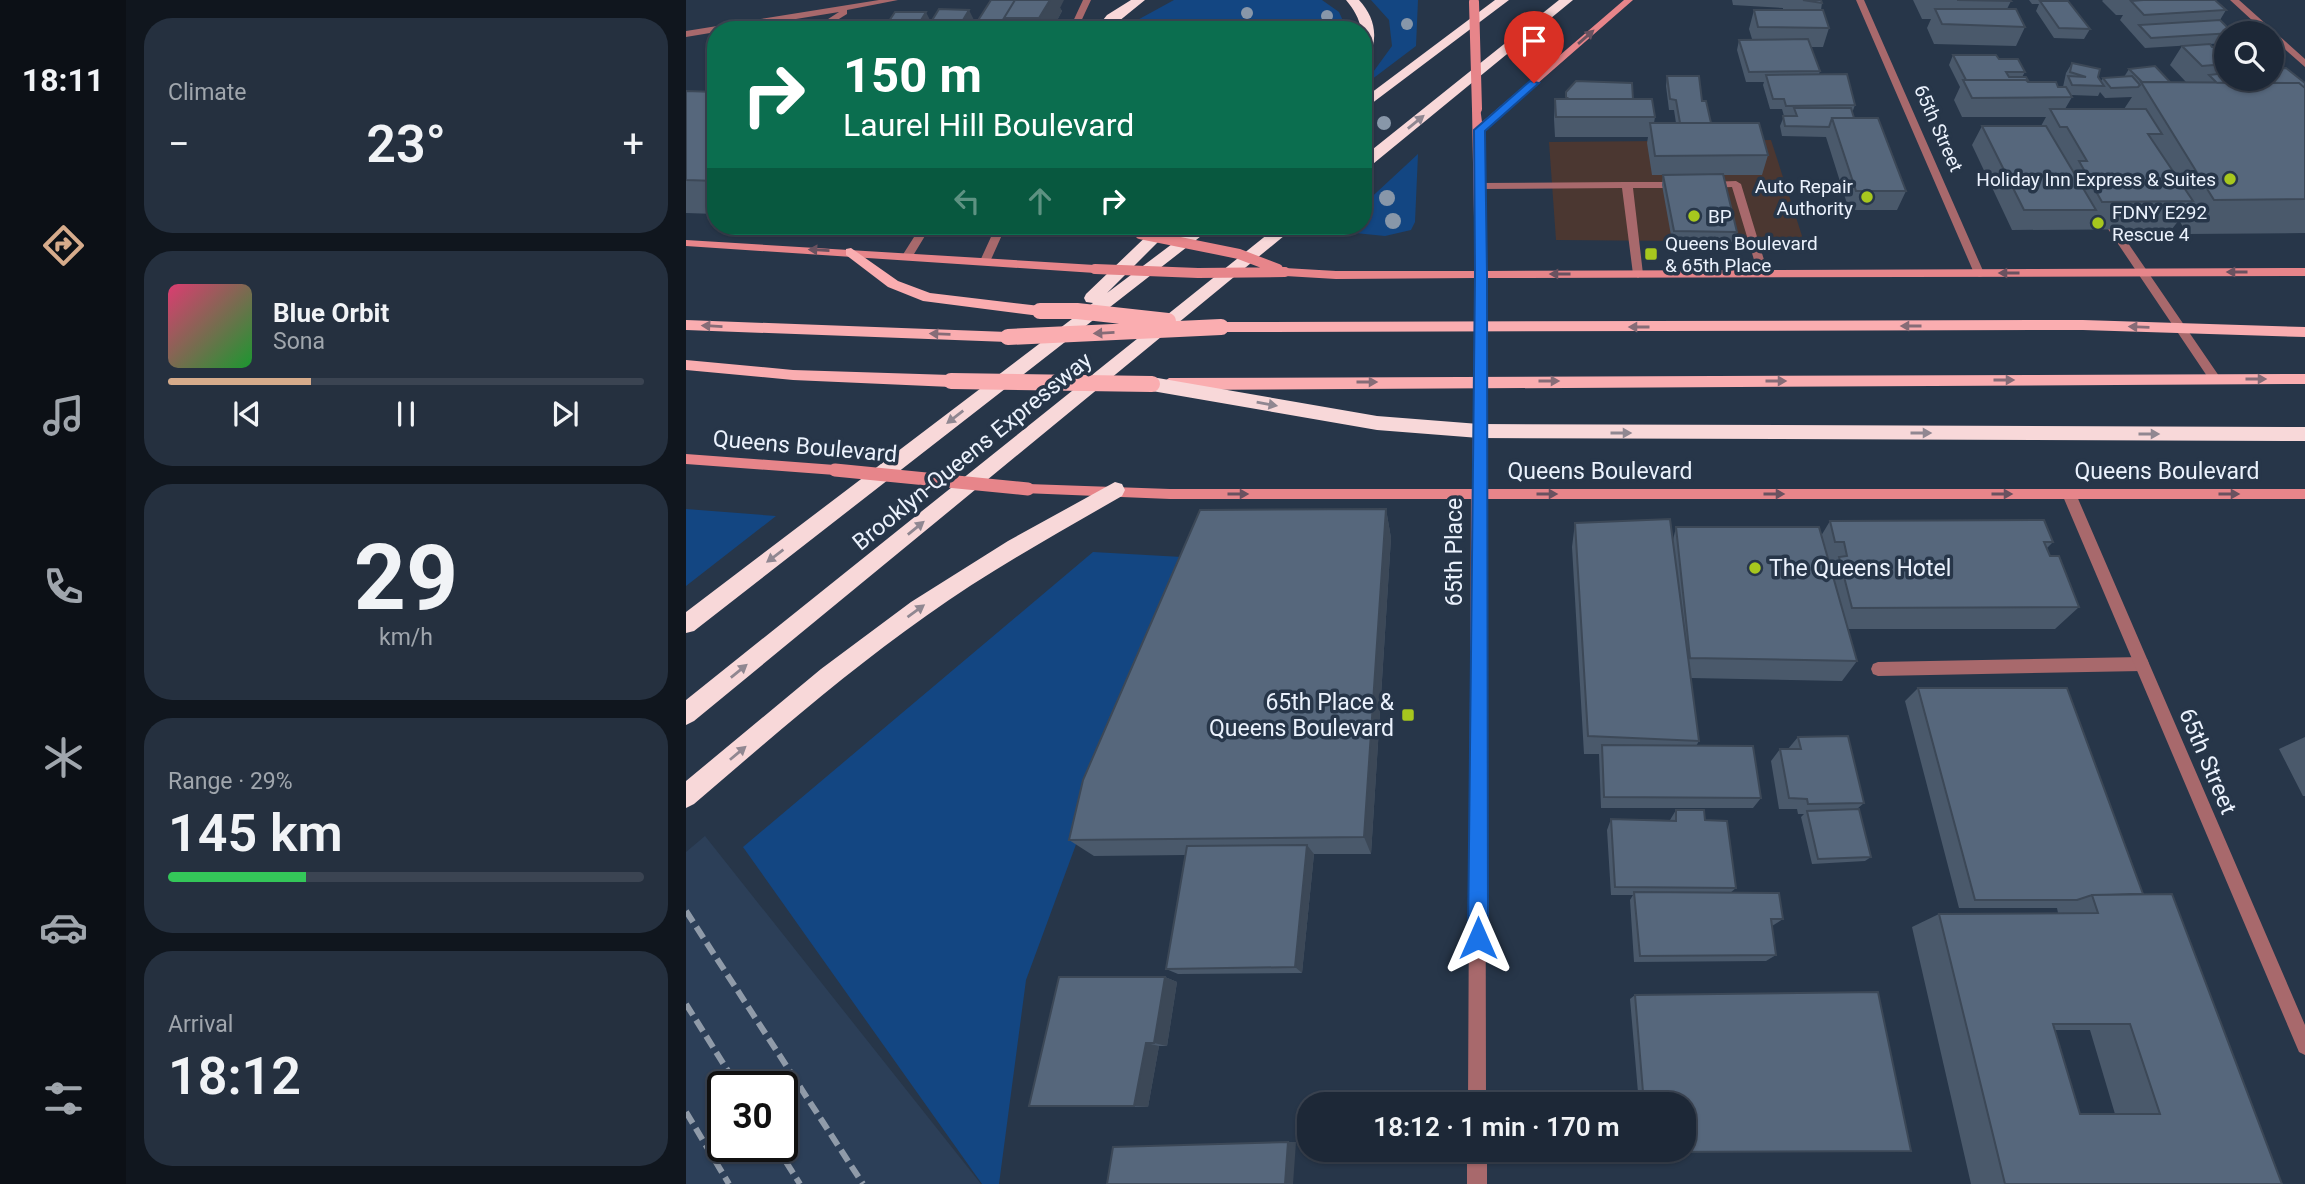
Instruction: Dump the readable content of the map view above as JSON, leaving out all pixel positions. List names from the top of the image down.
{
  "streets": {
    "highway": ["Brooklyn-Queens Expressway"],
    "street": ["65th Street", "Queens Boulevard", "65th Place"]
  },
  "crossings": [
    ["65th Street", "Queens Boulevard"],
    ["Queens Boulevard", "65th Place"]
  ],
  "one_way": ["Queens Boulevard"],
  "places": {
    "other": [
      "Holiday Inn Express & Suites",
      "Auto Repair Authority",
      "BP",
      "FDNY E292 Rescue 4",
      "The Queens Hotel"
    ],
    "transit": ["Queens Boulevard & 65th Place", "65th Place & Queens Boulevard"]
  },
  "page": {
    "tabs": "18:11",
    "tile": [
      "Climate",
      ["29", "km/h"],
      ["Range · 29%", "145 km"],
      ["Arrival", "18:12"]
    ],
    "turn": ["150 m", "Laurel Hill Boulevard"],
    "heat": ["−", "23°", "+"],
    "song": ["Blue Orbit", "Sona"],
    "limit": "30",
    "trip": "18:12 · 1 min · 170 m"
  }
}
